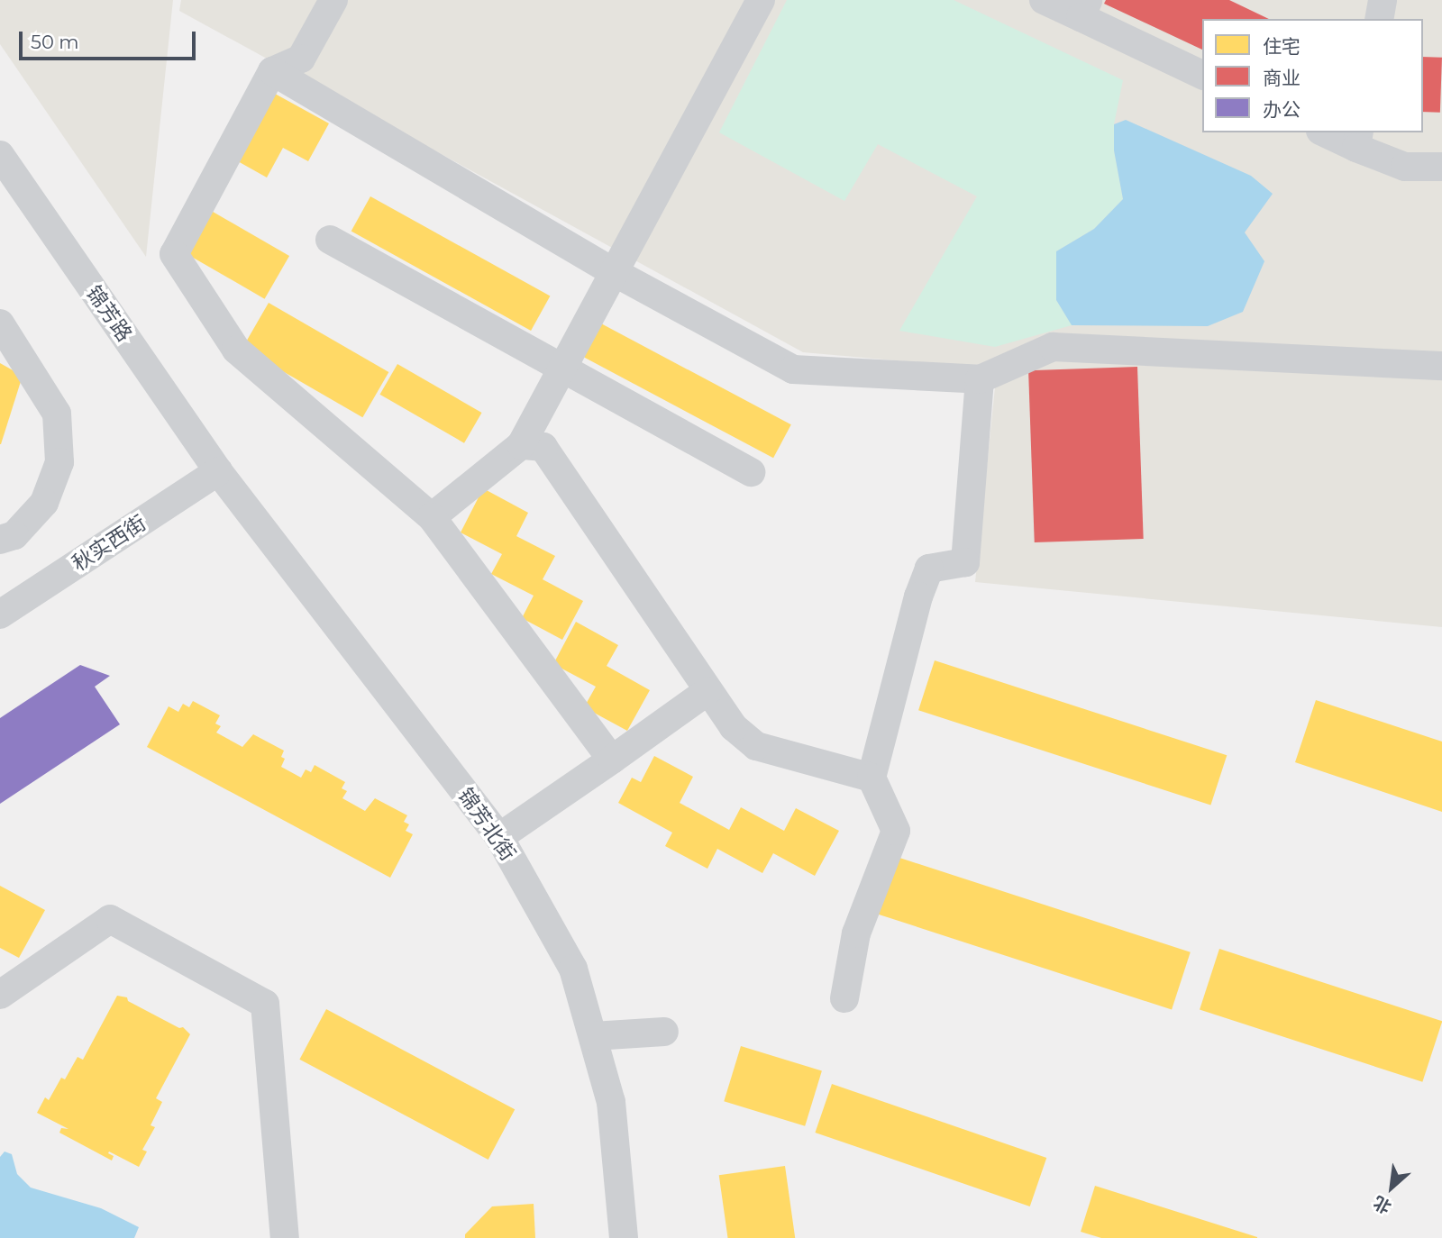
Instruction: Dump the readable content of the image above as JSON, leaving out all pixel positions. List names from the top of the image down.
{
  "streets": {
    "street": ["锦芳路", "秋实西街", "锦芳北街"]
  },
  "crossings": [
    ["锦芳路", "秋实西街"],
    ["锦芳路", "锦芳北街"],
    ["秋实西街", "锦芳北街"]
  ],
  "legend": ["住宅", "商业", "办公"],
  "scale_bar": "50 m",
  "north": "bottom left"
}
